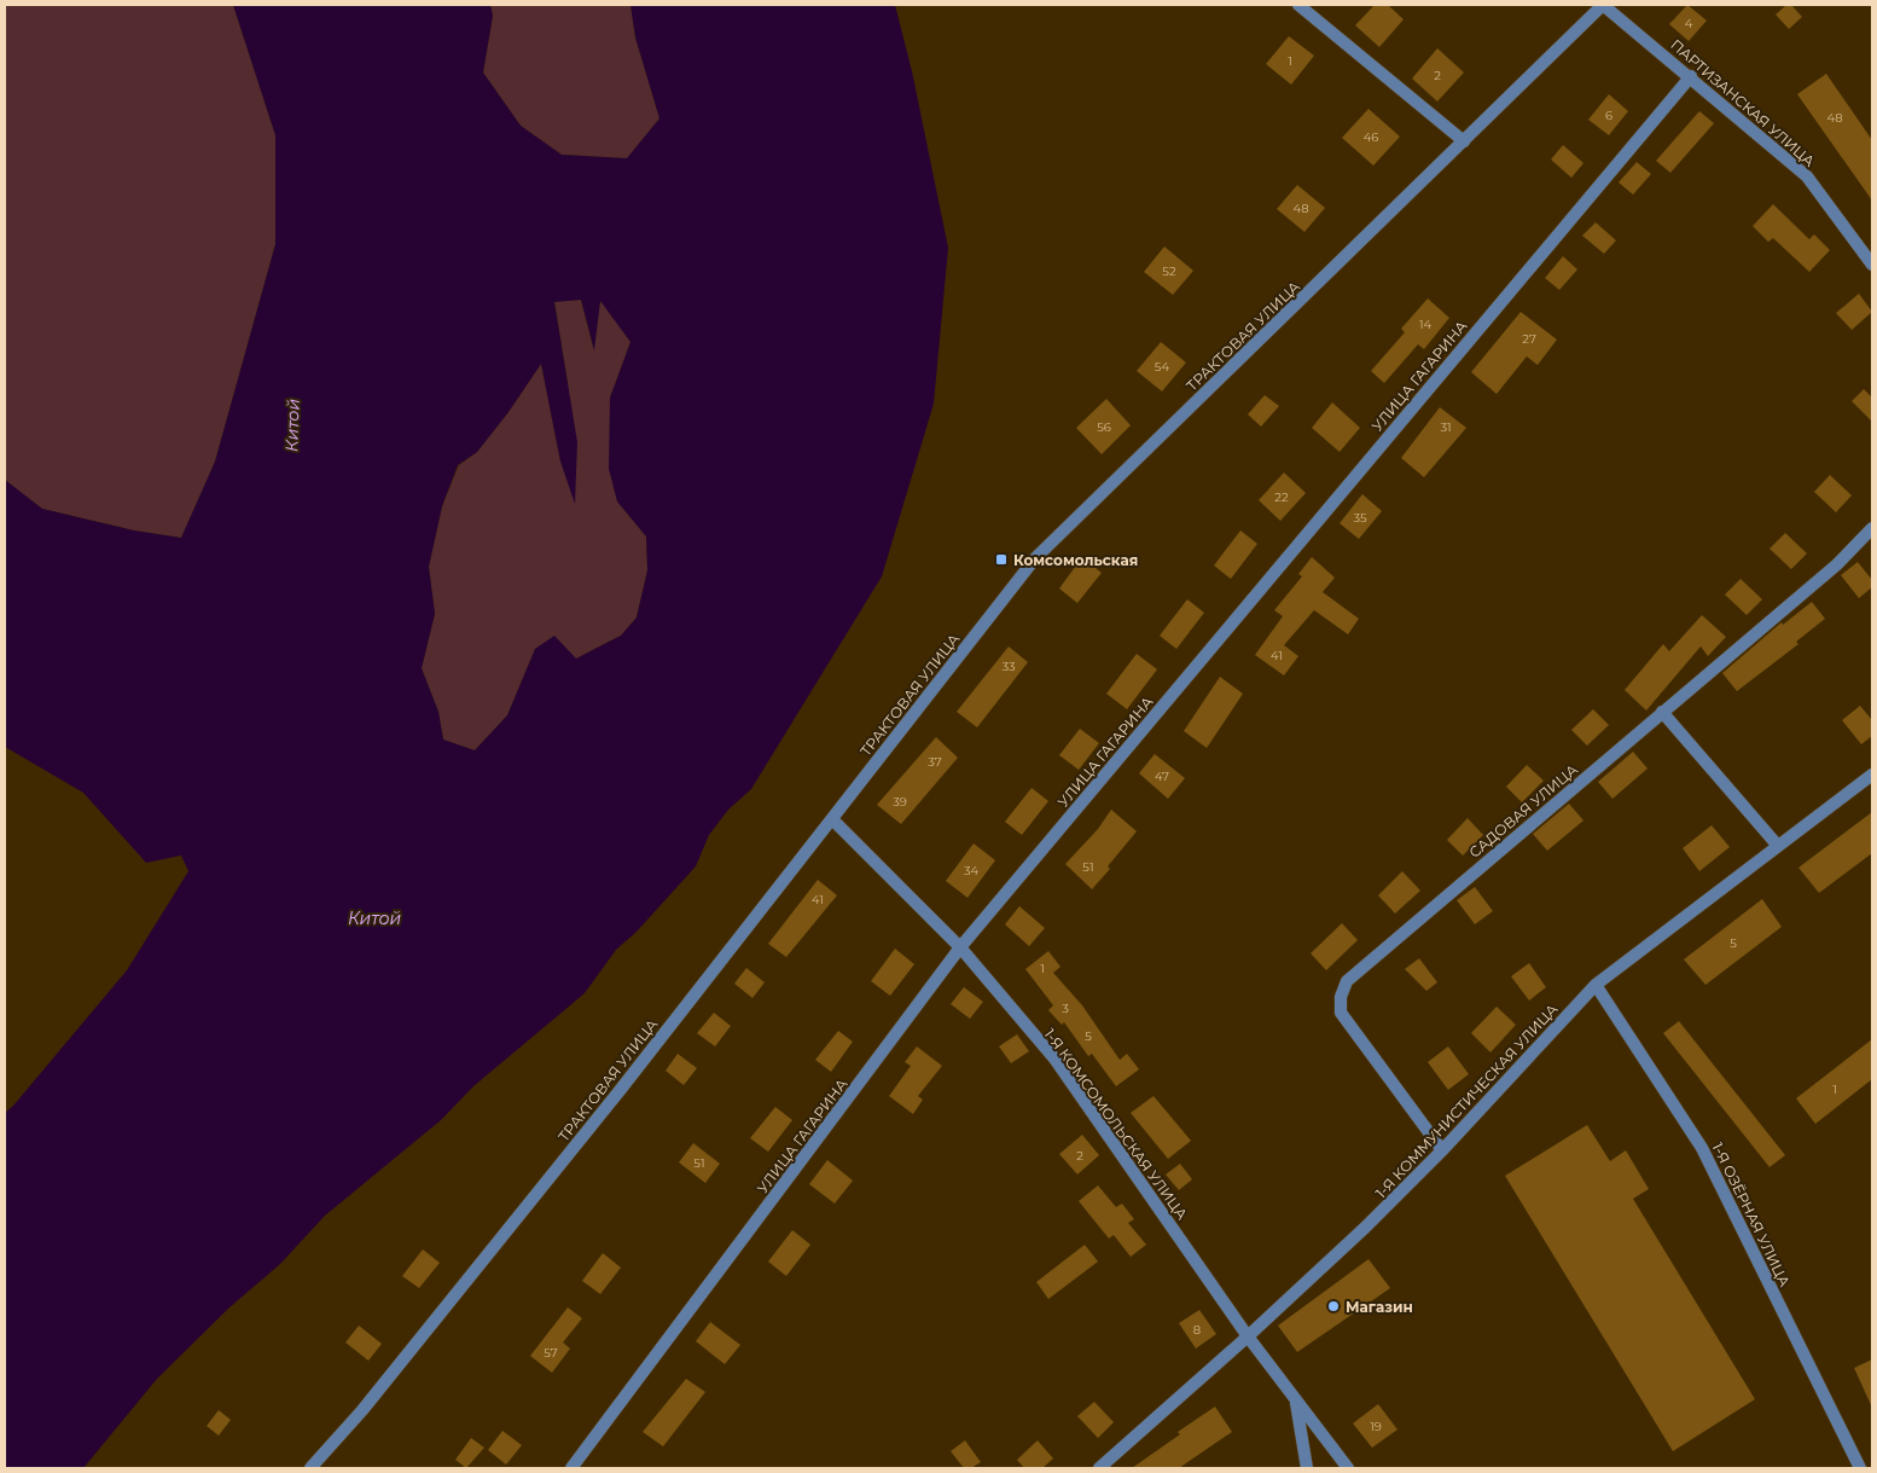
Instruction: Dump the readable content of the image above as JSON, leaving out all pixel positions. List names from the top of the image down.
{
  "streets": {
    "street": [
      "ПАРТИЗАНСКАЯ УЛИЦА",
      "ТРАКТОВАЯ УЛИЦА",
      "УЛИЦА ГАГАРИНА",
      "САДОВАЯ УЛИЦА",
      "1-Я КОММУНИСТИЧЕСКАЯ УЛИЦА",
      "1-Я КОМСОМОЛЬСКАЯ УЛИЦА",
      "1-Я ОЗЁРНАЯ УЛИЦА"
    ]
  },
  "crossings": [
    ["ПАРТИЗАНСКАЯ УЛИЦА", "ТРАКТОВАЯ УЛИЦА"],
    ["ПАРТИЗАНСКАЯ УЛИЦА", "УЛИЦА ГАГАРИНА"],
    ["ТРАКТОВАЯ УЛИЦА", "1-Я КОМСОМОЛЬСКАЯ УЛИЦА"],
    ["УЛИЦА ГАГАРИНА", "1-Я КОМСОМОЛЬСКАЯ УЛИЦА"],
    ["САДОВАЯ УЛИЦА", "1-Я КОММУНИСТИЧЕСКАЯ УЛИЦА"],
    ["1-Я КОММУНИСТИЧЕСКАЯ УЛИЦА", "1-Я КОМСОМОЛЬСКАЯ УЛИЦА"],
    ["1-Я КОММУНИСТИЧЕСКАЯ УЛИЦА", "1-Я ОЗЁРНАЯ УЛИЦА"]
  ],
  "water": ["Китой"],
  "places": {
    "transit": ["Комсомольская"],
    "other": ["Магазин"]
  },
  "house_numbers": [
    "4",
    "1",
    "2",
    "6",
    "48",
    "46",
    "48",
    "52",
    "14",
    "27",
    "54",
    "56",
    "31",
    "22",
    "35",
    "41",
    "33",
    "37",
    "47",
    "39",
    "51",
    "34",
    "41",
    "5",
    "1",
    "3",
    "5",
    "1",
    "2",
    "51",
    "8",
    "57",
    "19"
  ]
}
